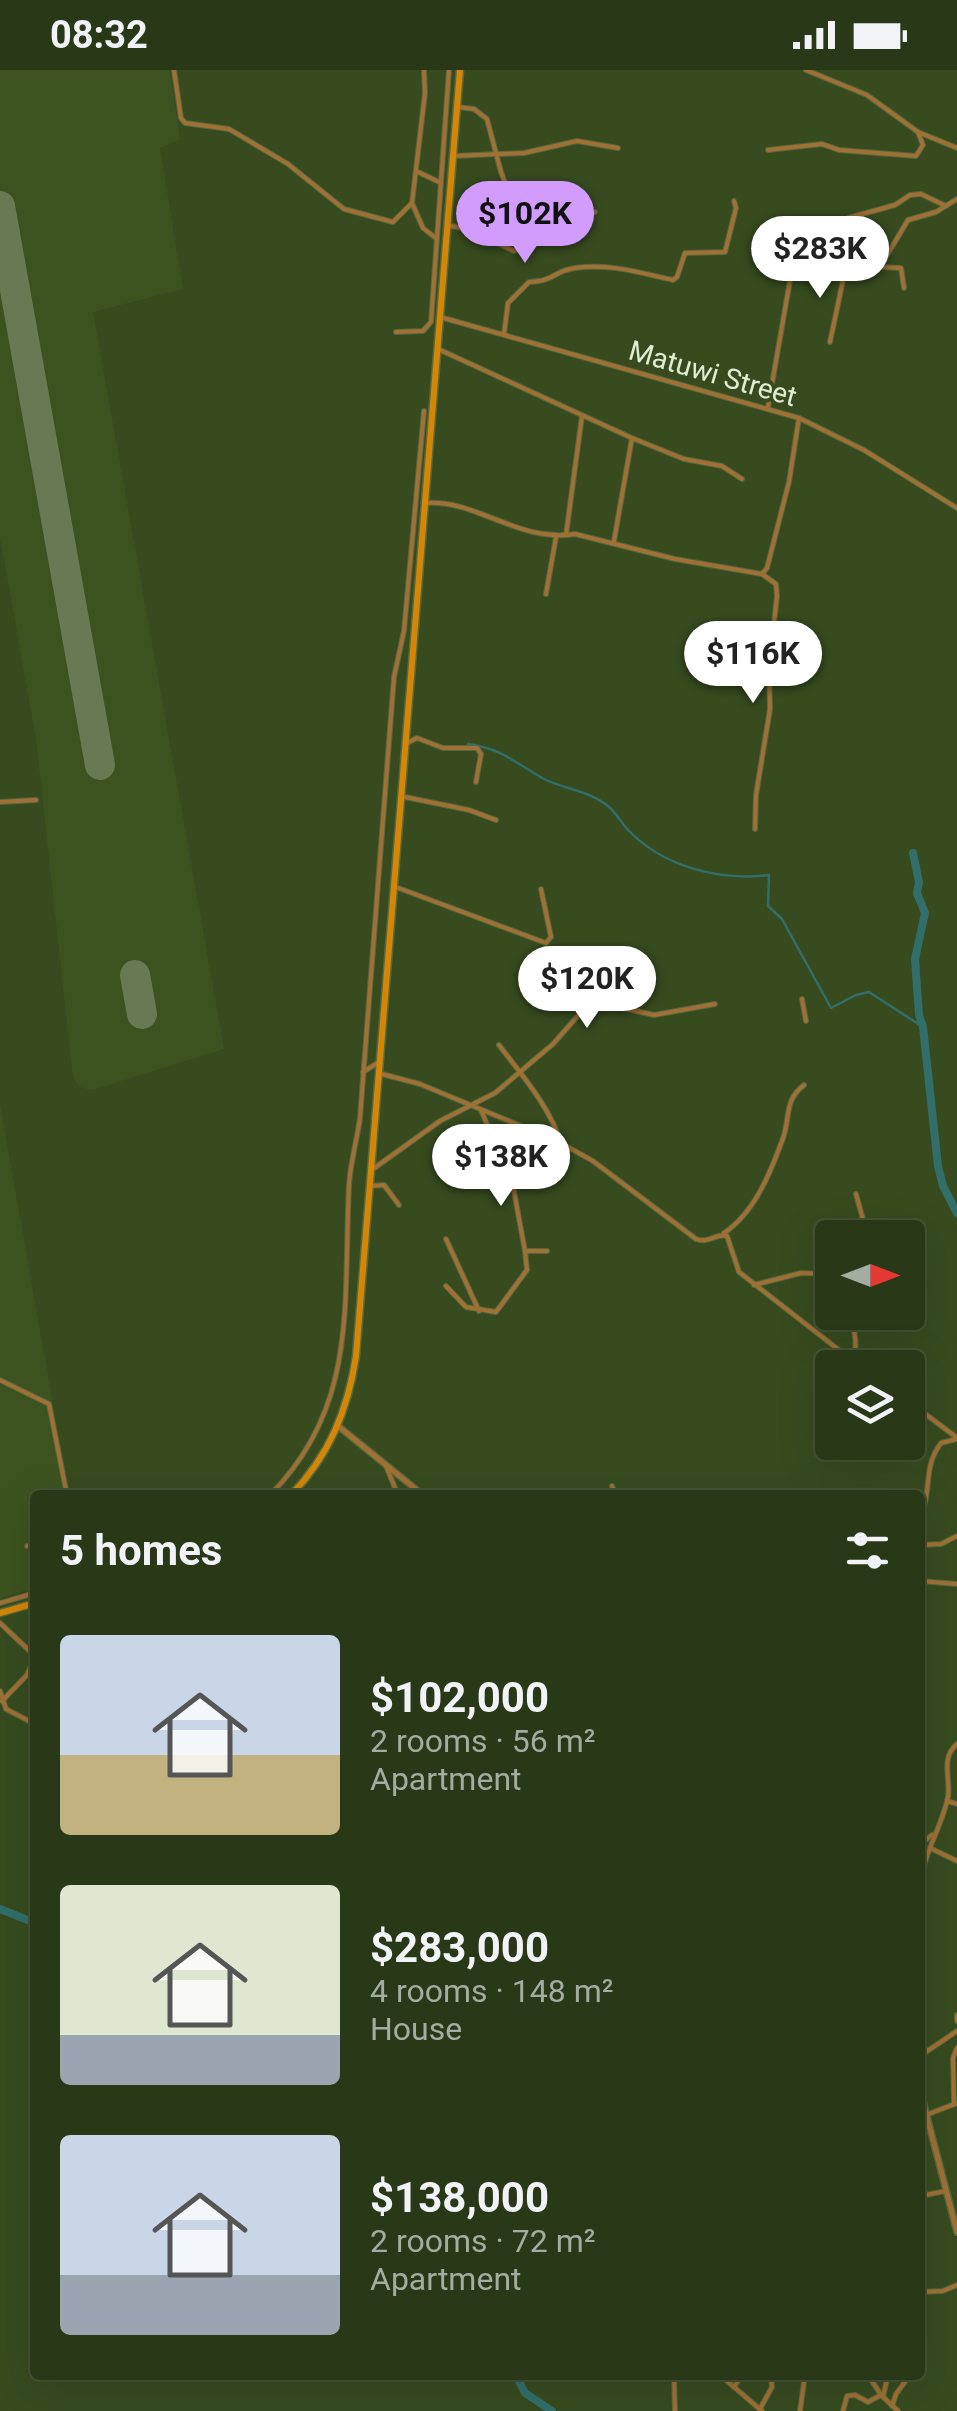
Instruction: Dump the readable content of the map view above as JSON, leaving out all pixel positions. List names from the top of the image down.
{
  "streets": {
    "street": ["Matuwi Street"]
  },
  "north": "right",
  "page": {
    "status": "08:32",
    "price": [
      "$102K",
      "$283K",
      "$116K",
      "$120K",
      "$138K"
    ],
    "heading": "5 homes",
    "list": [
      {
        "name": "$102,000",
        "note": "2 rooms · 56 m² · Apartment"
      },
      {
        "name": "$283,000",
        "note": "4 rooms · 148 m² · House"
      },
      {
        "name": "$138,000",
        "note": "2 rooms · 72 m² · Apartment"
      }
    ]
  }
}
